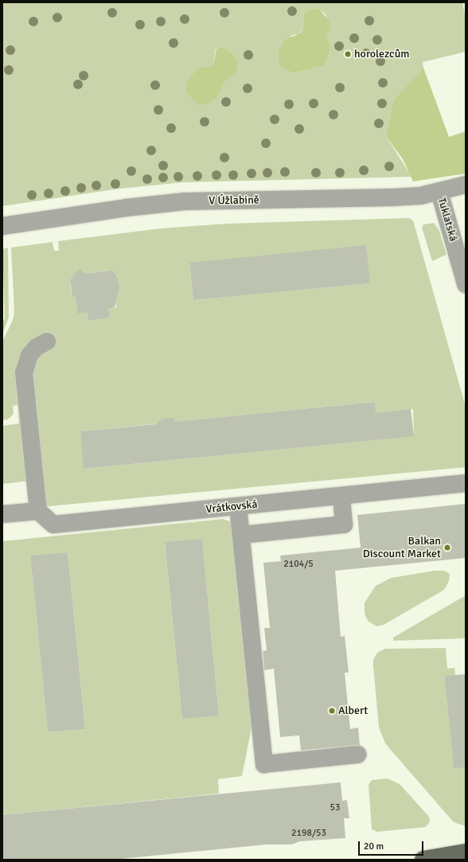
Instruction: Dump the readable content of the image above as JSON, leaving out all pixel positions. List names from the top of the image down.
{
  "streets": {
    "street": ["V Úžlabině", "Tuklatská", "Vrátkovská"]
  },
  "crossings": [
    ["V Úžlabině", "Tuklatská"]
  ],
  "places": ["horolezcům", "Balkan Discount Market", "Albert"],
  "house_numbers": ["2104/5", "53", "2198/53"],
  "scale_bar": "20 m"
}
